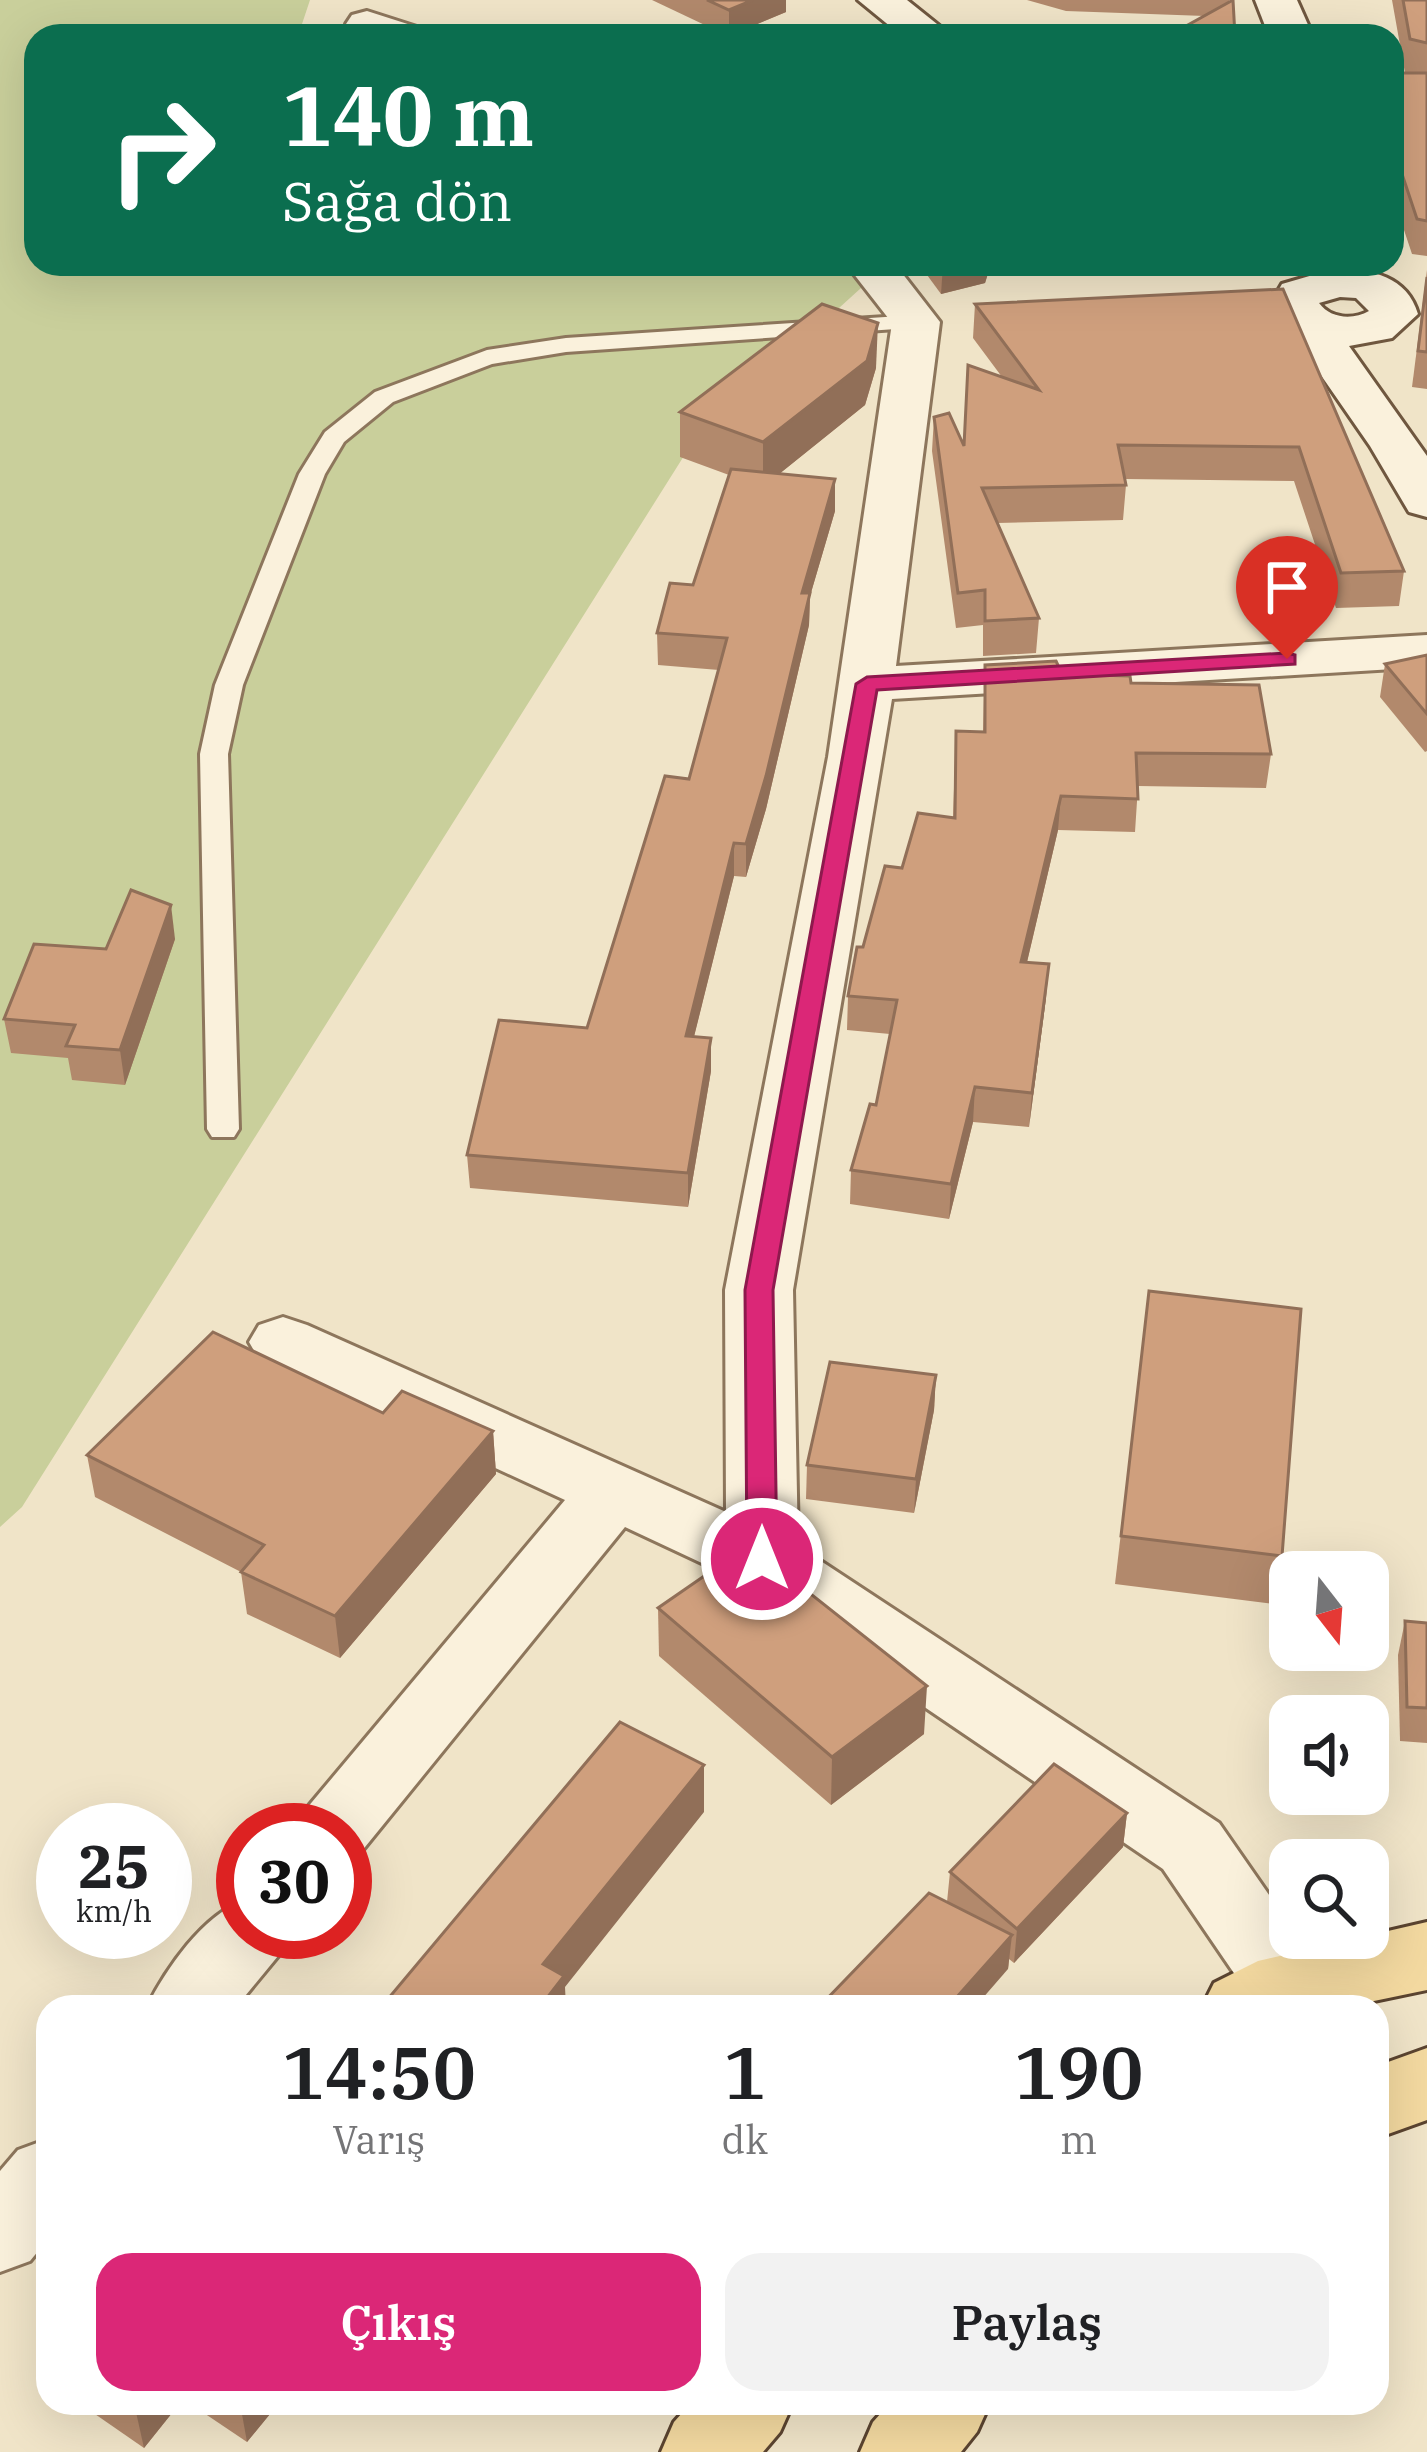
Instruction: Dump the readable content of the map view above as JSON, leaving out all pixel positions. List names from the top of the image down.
{
  "north": "bottom",
  "page": {
    "turn": ["140 m", "Sağa dön"],
    "speed": "25 km/h",
    "limit": "30",
    "eta": [
      "14:50",
      "Varış",
      "1",
      "dk",
      "190",
      "m"
    ],
    "buttons": ["Çıkış", "Paylaş"]
  }
}
